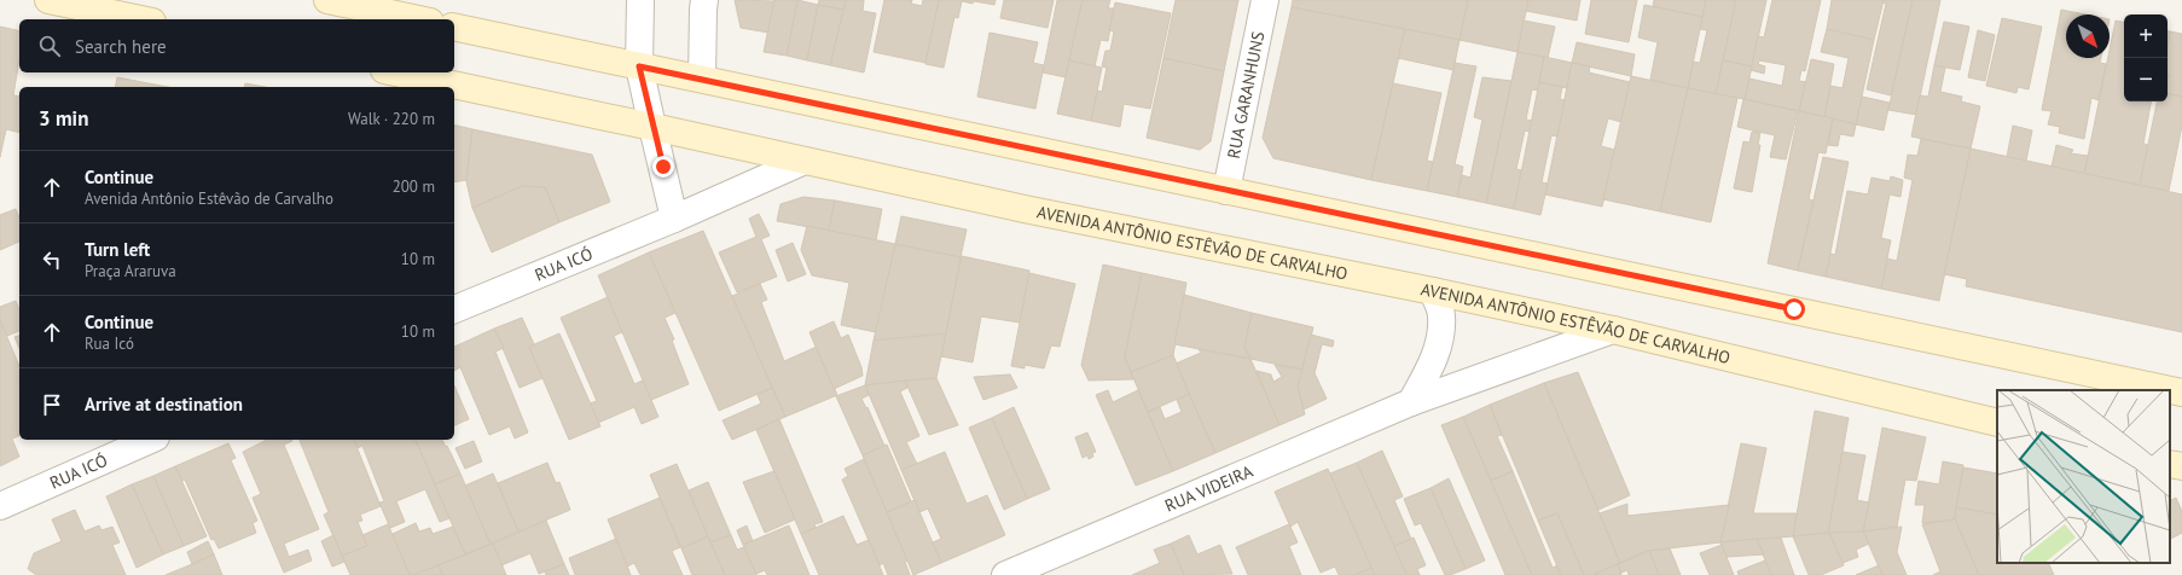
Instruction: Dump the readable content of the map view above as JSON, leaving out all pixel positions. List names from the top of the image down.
{
  "streets": {
    "main road": ["AVENIDA ANTÔNIO ESTÊVÃO DE CARVALHO"],
    "street": ["RUA GARANHUNS", "RUA ICÓ", "RUA VIDEIRA"]
  },
  "crossings": [
    ["AVENIDA ANTÔNIO ESTÊVÃO DE CARVALHO", "RUA ICÓ"],
    ["AVENIDA ANTÔNIO ESTÊVÃO DE CARVALHO", "RUA VIDEIRA"]
  ],
  "north": "bottom right",
  "page": {
    "map_buttons": ["+", "−"],
    "search": "Search here",
    "heading": ["3 min", "Walk · 220 m"],
    "list": [
      ["Continue", "Avenida Antônio Estêvão de Carvalho", "200 m"],
      ["Turn left", "Praça Araruva", "10 m"],
      ["Continue", "Rua Icó", "10 m"],
      "Arrive at destination"
    ]
  }
}
